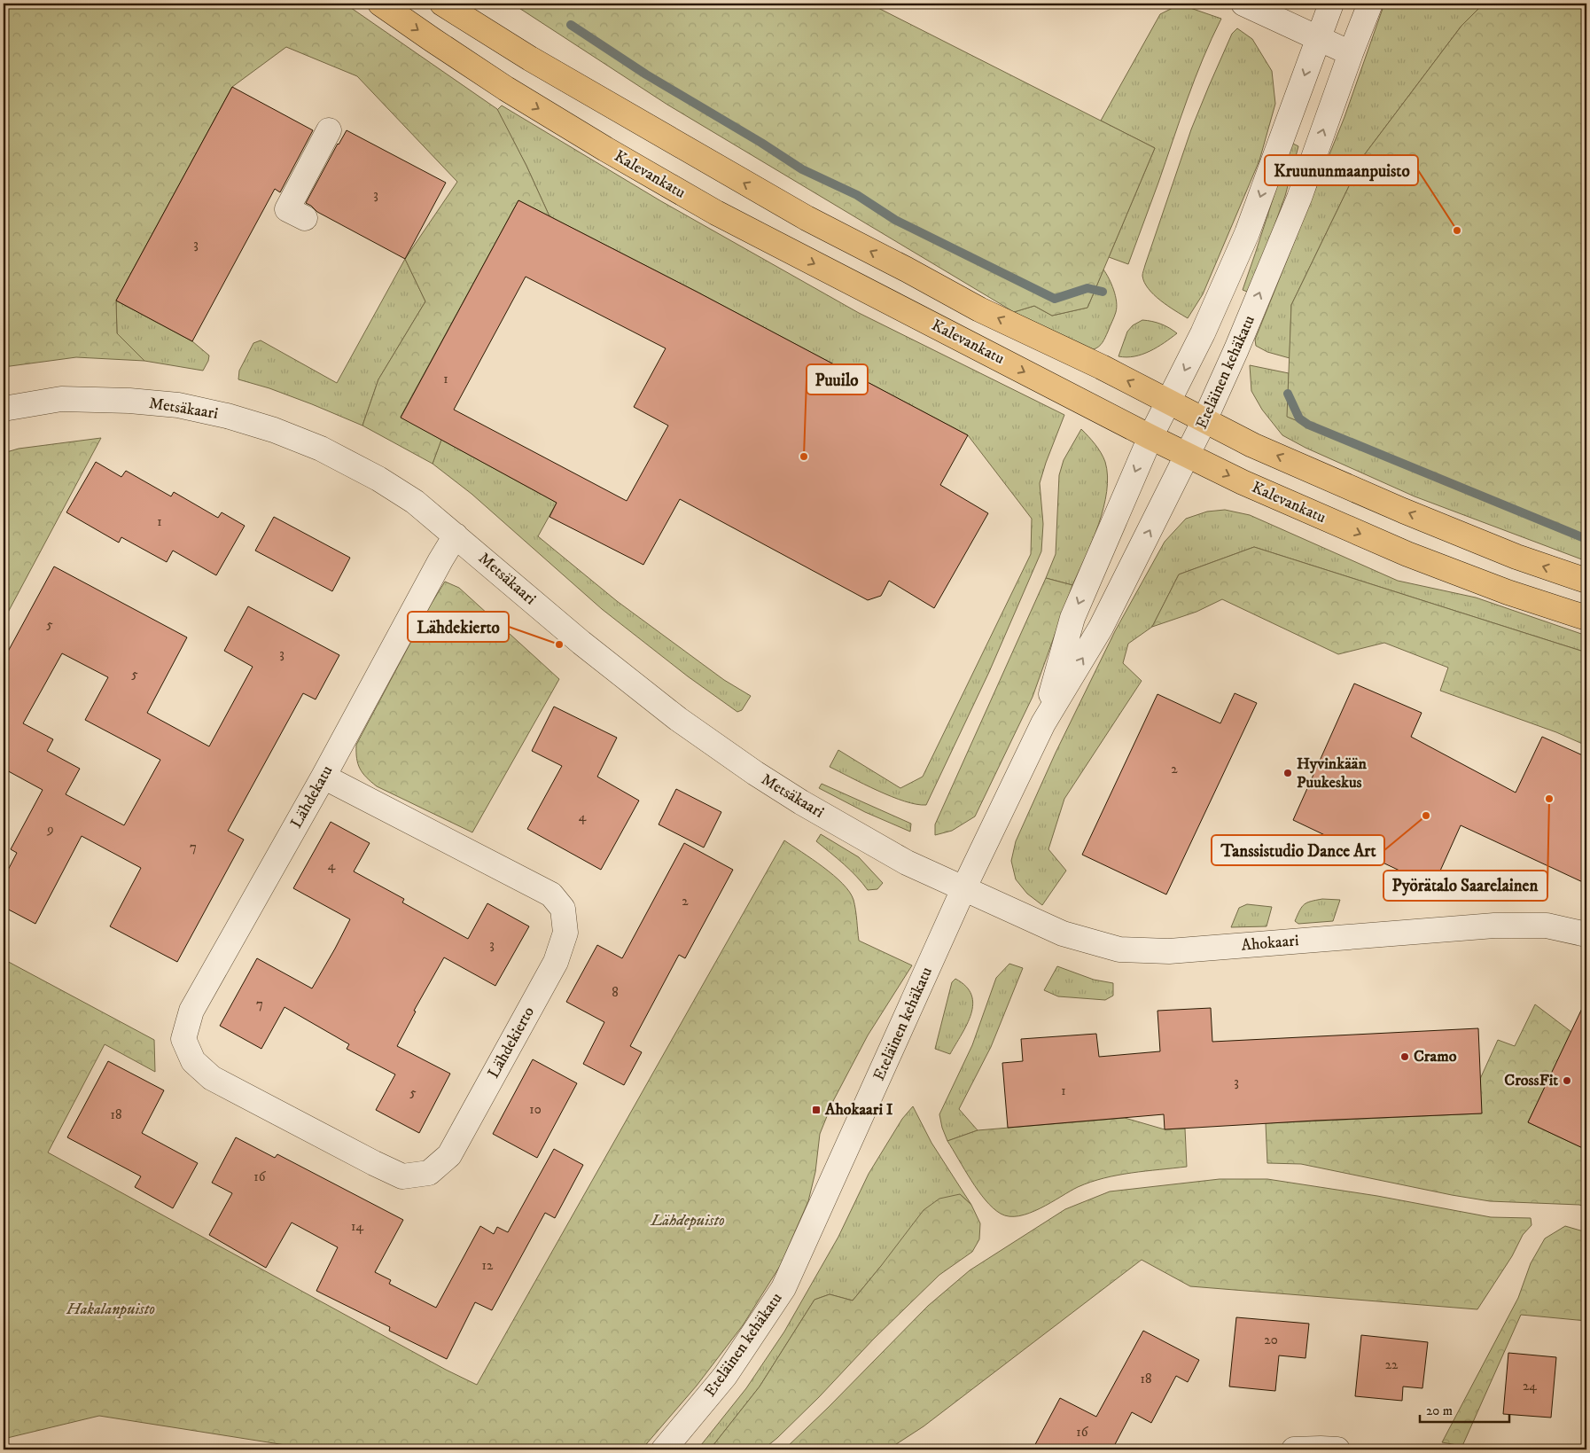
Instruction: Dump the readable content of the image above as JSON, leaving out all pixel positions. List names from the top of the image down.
{
  "streets": {
    "main road": ["Kalevankatu"],
    "street": [
      "Eteläinen kehäkatu",
      "Metsäkaari",
      "Lähdekatu",
      "Ahokaari",
      "Lähdekierto"
    ]
  },
  "crossings": [
    ["Kalevankatu", "Eteläinen kehäkatu"],
    ["Eteläinen kehäkatu", "Metsäkaari"],
    ["Eteläinen kehäkatu", "Ahokaari"],
    ["Metsäkaari", "Lähdekatu"],
    ["Metsäkaari", "Ahokaari"],
    ["Lähdekatu", "Lähdekierto"]
  ],
  "parks": ["Lähdepuisto", "Hakalanpuisto"],
  "places": {
    "other": [
      "Kruununmaanpuisto",
      "Puuilo",
      "Lähdekierto",
      "Hyvinkään Puukeskus",
      "Pyörätalo Saarelainen",
      "Tanssistudio Dance Art",
      "Cramo",
      "CrossFit"
    ],
    "transit": ["Ahokaari I"]
  },
  "house_numbers": [
    "3",
    "3",
    "1",
    "1",
    "5",
    "3",
    "5",
    "2",
    "4",
    "9",
    "7",
    "4",
    "2",
    "3",
    "8",
    "7",
    "3",
    "1",
    "5",
    "10",
    "18",
    "16",
    "14",
    "12",
    "20",
    "22",
    "18",
    "24",
    "16"
  ],
  "scale_bar": "20 m"
}
